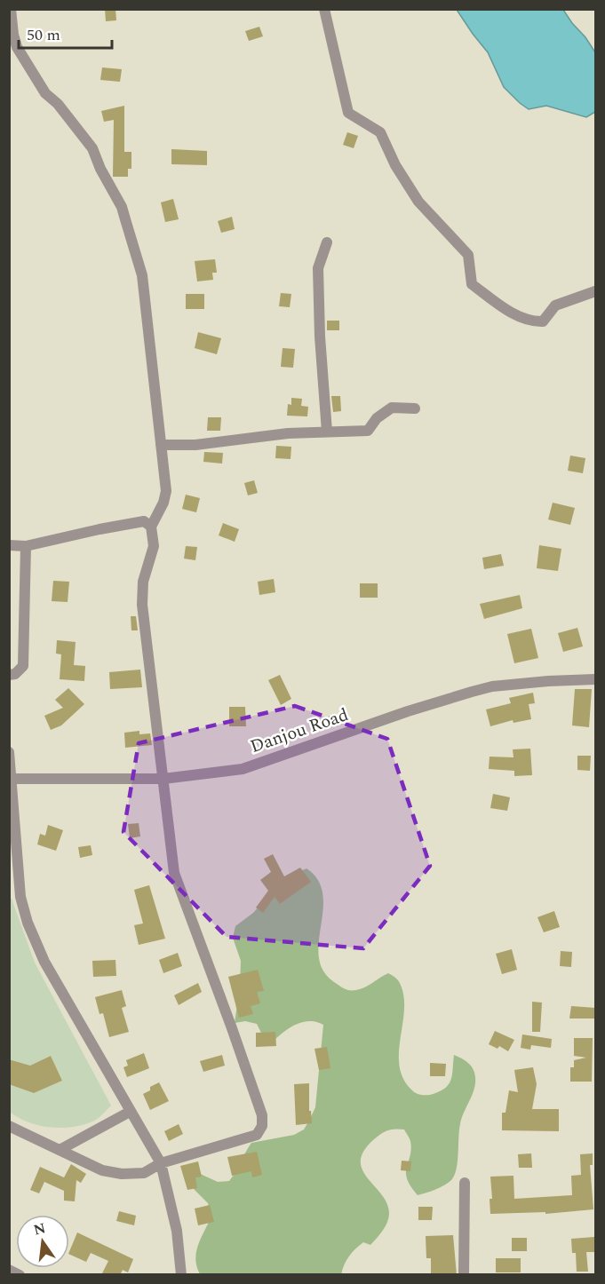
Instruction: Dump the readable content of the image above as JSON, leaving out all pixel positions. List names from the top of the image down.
{
  "streets": {
    "street": ["Danjou Road"]
  },
  "scale_bar": "50 m",
  "north": "top"
}
